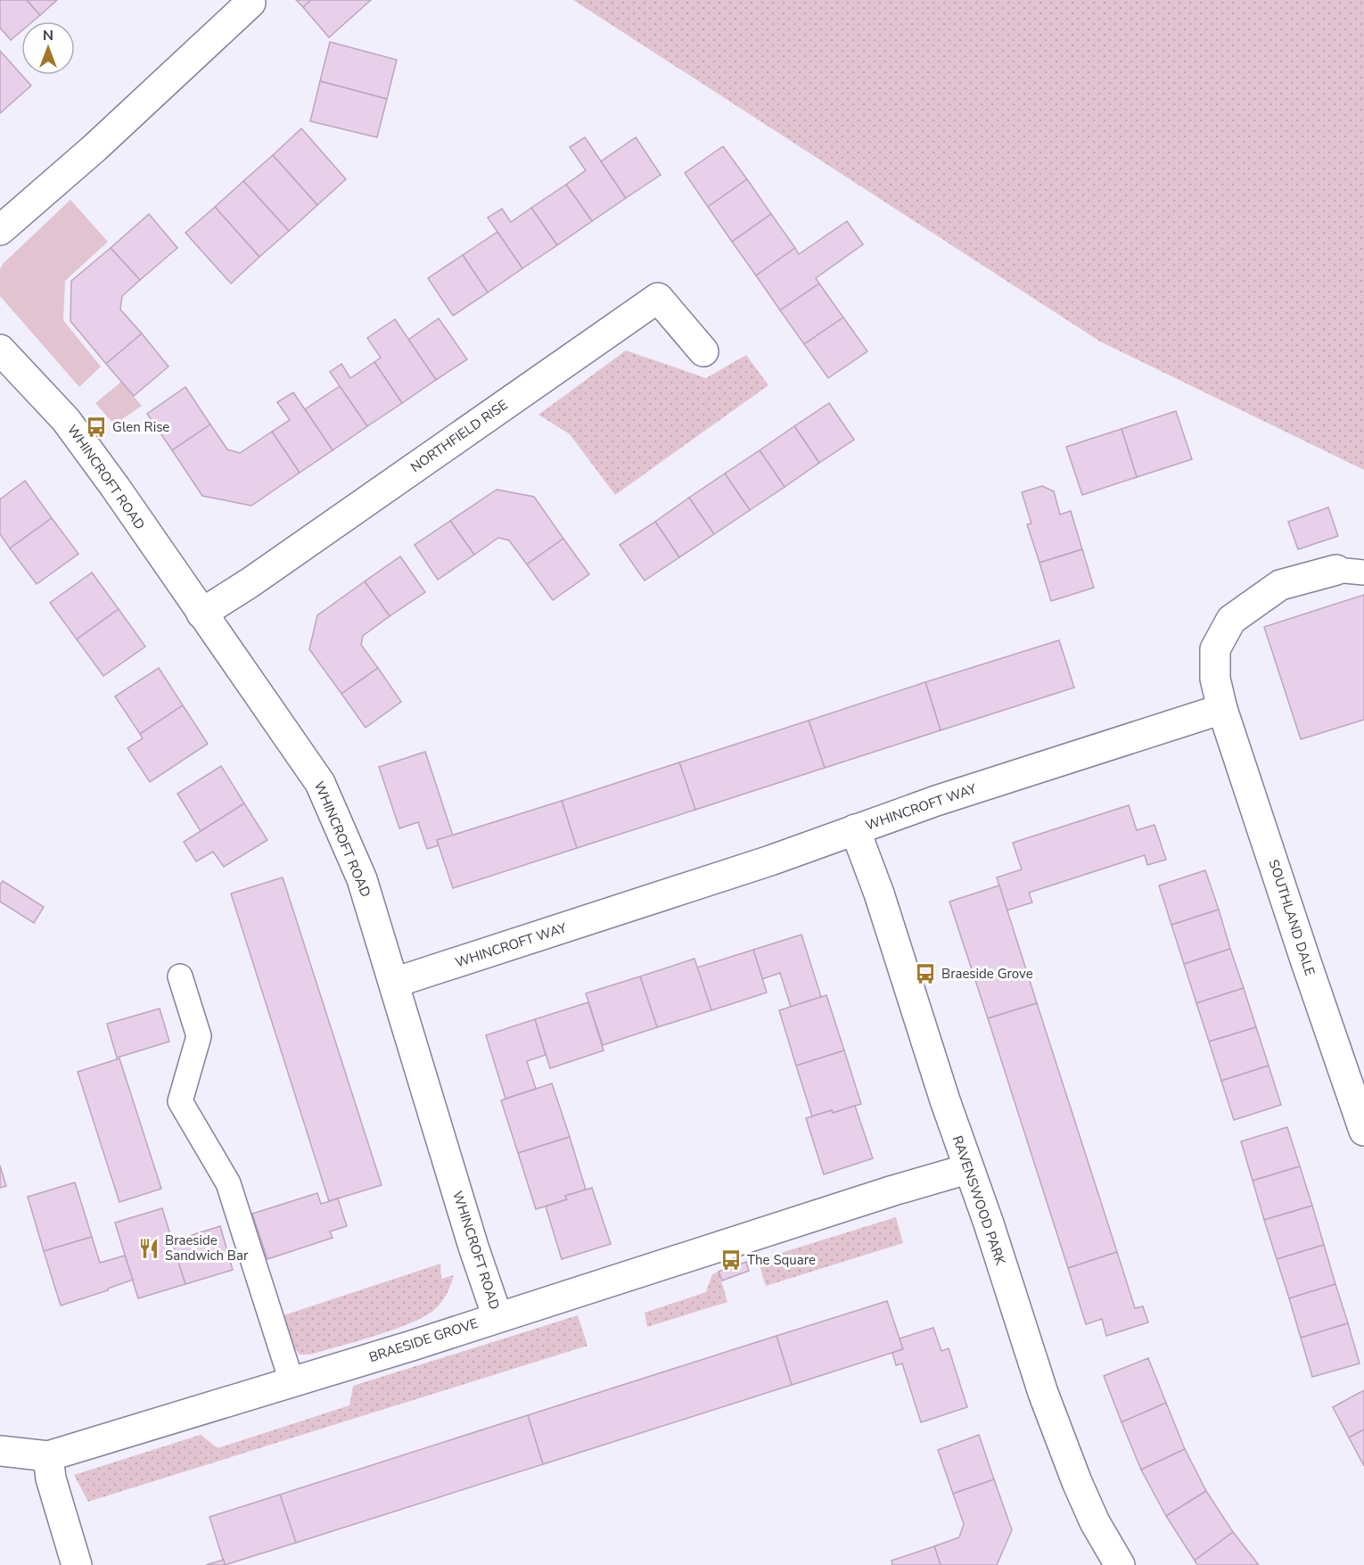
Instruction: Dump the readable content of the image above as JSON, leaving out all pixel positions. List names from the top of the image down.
{
  "streets": {
    "street": [
      "NORTHFIELD RISE",
      "WHINCROFT ROAD",
      "WHINCROFT WAY",
      "SOUTHLAND DALE",
      "RAVENSWOOD PARK",
      "BRAESIDE GROVE"
    ]
  },
  "crossings": [
    ["NORTHFIELD RISE", "WHINCROFT ROAD"],
    ["WHINCROFT ROAD", "WHINCROFT WAY"],
    ["WHINCROFT ROAD", "BRAESIDE GROVE"],
    ["WHINCROFT WAY", "SOUTHLAND DALE"],
    ["WHINCROFT WAY", "RAVENSWOOD PARK"],
    ["RAVENSWOOD PARK", "BRAESIDE GROVE"]
  ],
  "places": {
    "bus stop": ["Glen Rise", "Braeside Grove", "The Square"],
    "restaurant": ["Braeside Sandwich Bar"]
  },
  "north": "top"
}
